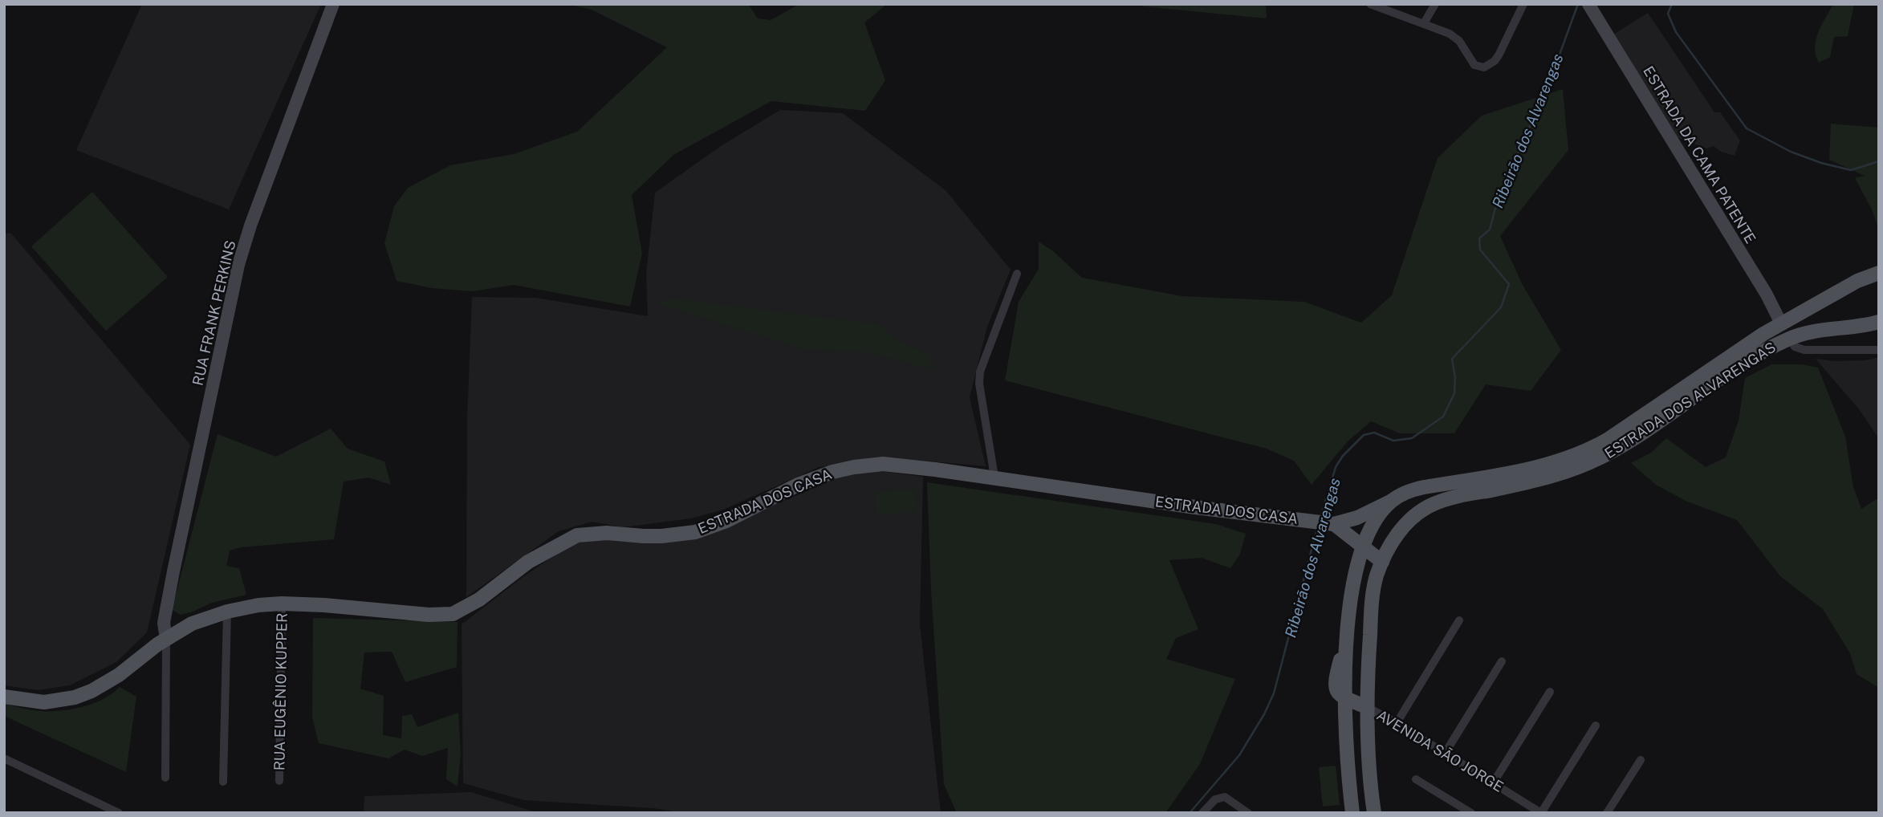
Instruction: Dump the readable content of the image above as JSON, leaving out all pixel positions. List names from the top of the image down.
{
  "streets": {
    "main road": ["ESTRADA DOS ALVARENGAS", "ESTRADA DOS CASA"],
    "street": [
      "ESTRADA DA CAMA PATENTE",
      "RUA FRANK PERKINS",
      "RUA EUGÊNIO KUPPER",
      "AVENIDA SÃO JORGE"
    ]
  },
  "crossings": [
    ["ESTRADA DA CAMA PATENTE", "ESTRADA DOS ALVARENGAS"],
    ["RUA FRANK PERKINS", "ESTRADA DOS CASA"],
    ["ESTRADA DOS ALVARENGAS", "AVENIDA SÃO JORGE"],
    ["ESTRADA DOS CASA", "RUA EUGÊNIO KUPPER"]
  ],
  "water": ["Ribeirão dos Alvarengas"]
}
